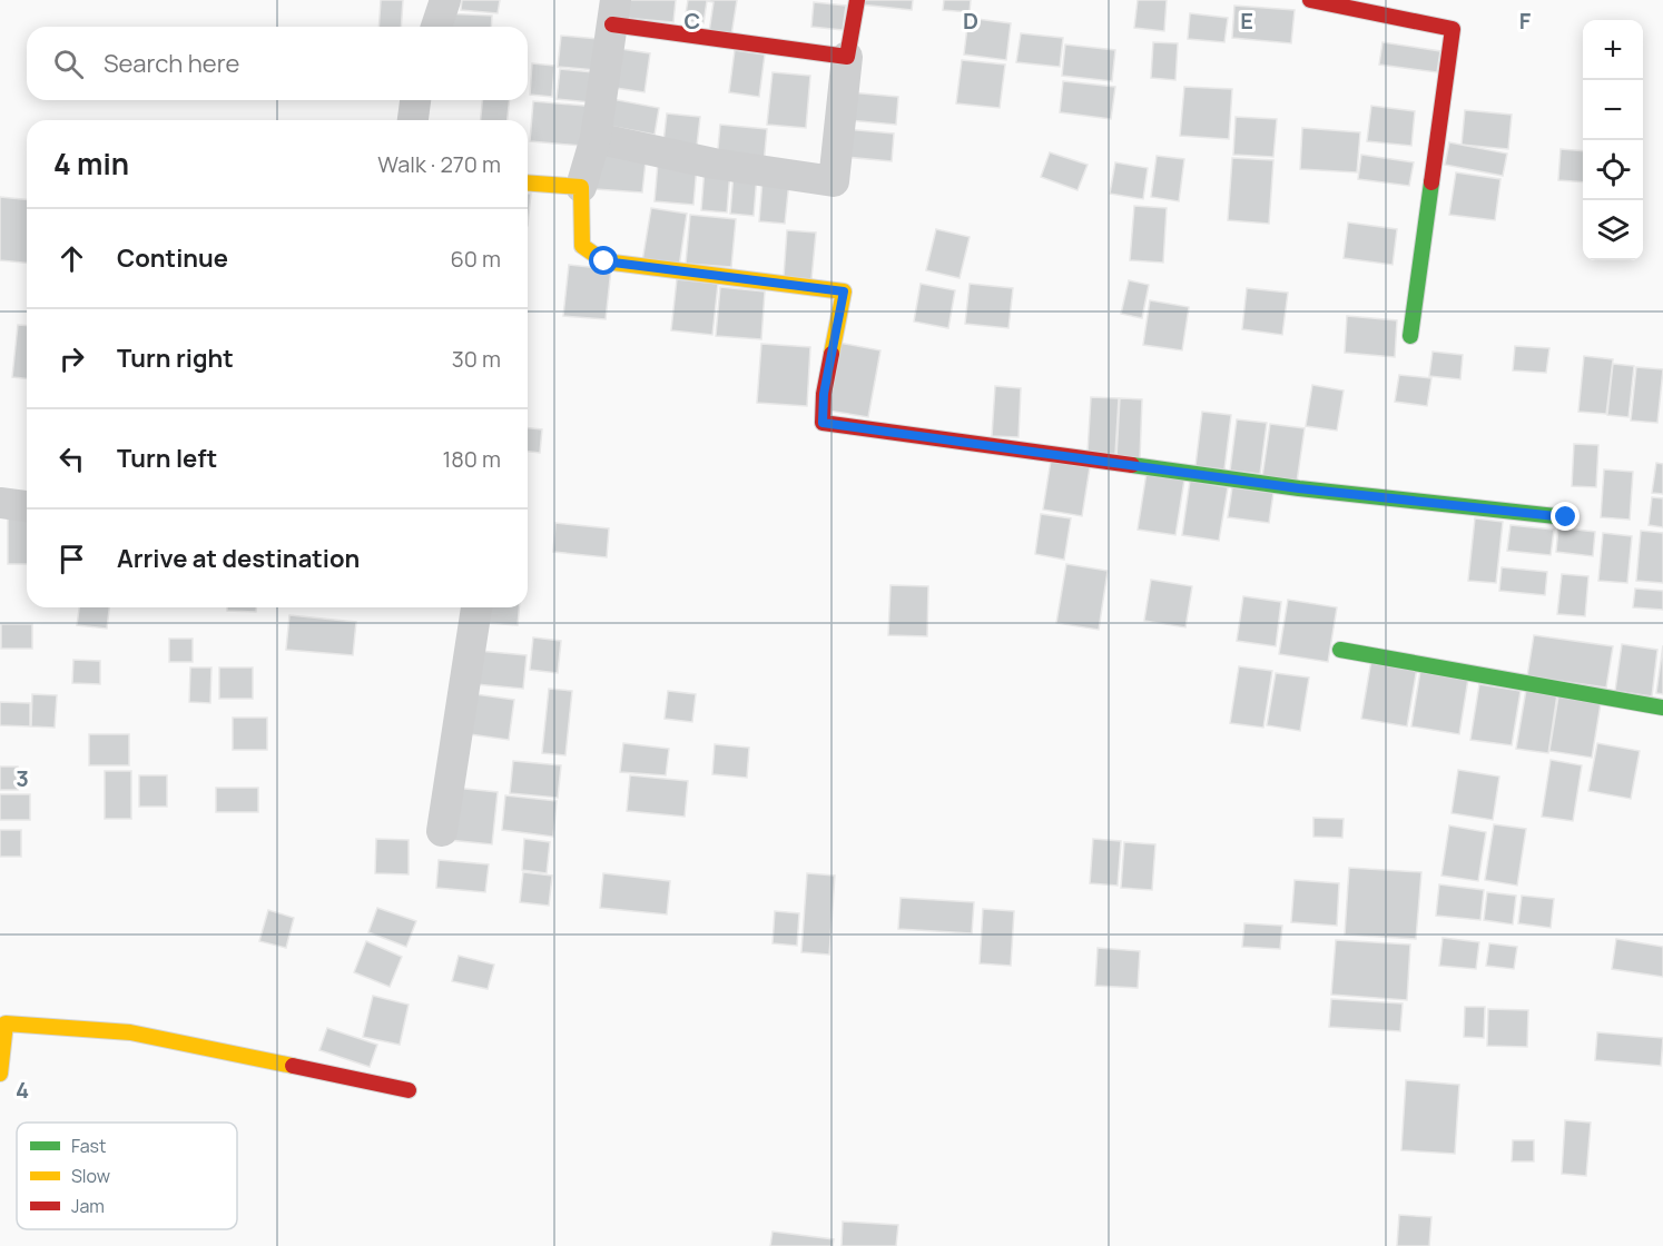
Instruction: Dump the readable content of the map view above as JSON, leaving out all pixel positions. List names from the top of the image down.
{
  "legend": ["Fast", "Slow", "Jam"],
  "page": {
    "map_buttons": ["+", "−"],
    "search": "Search here",
    "heading": ["4 min", "Walk · 270 m"],
    "list": [
      ["Continue", "60 m"],
      ["Turn right", "30 m"],
      ["Turn left", "180 m"],
      "Arrive at destination"
    ]
  },
  "grid": {
    "columns": [
      "C",
      "D",
      "E",
      "F"
    ],
    "rows": ["3", "4"]
  }
}
